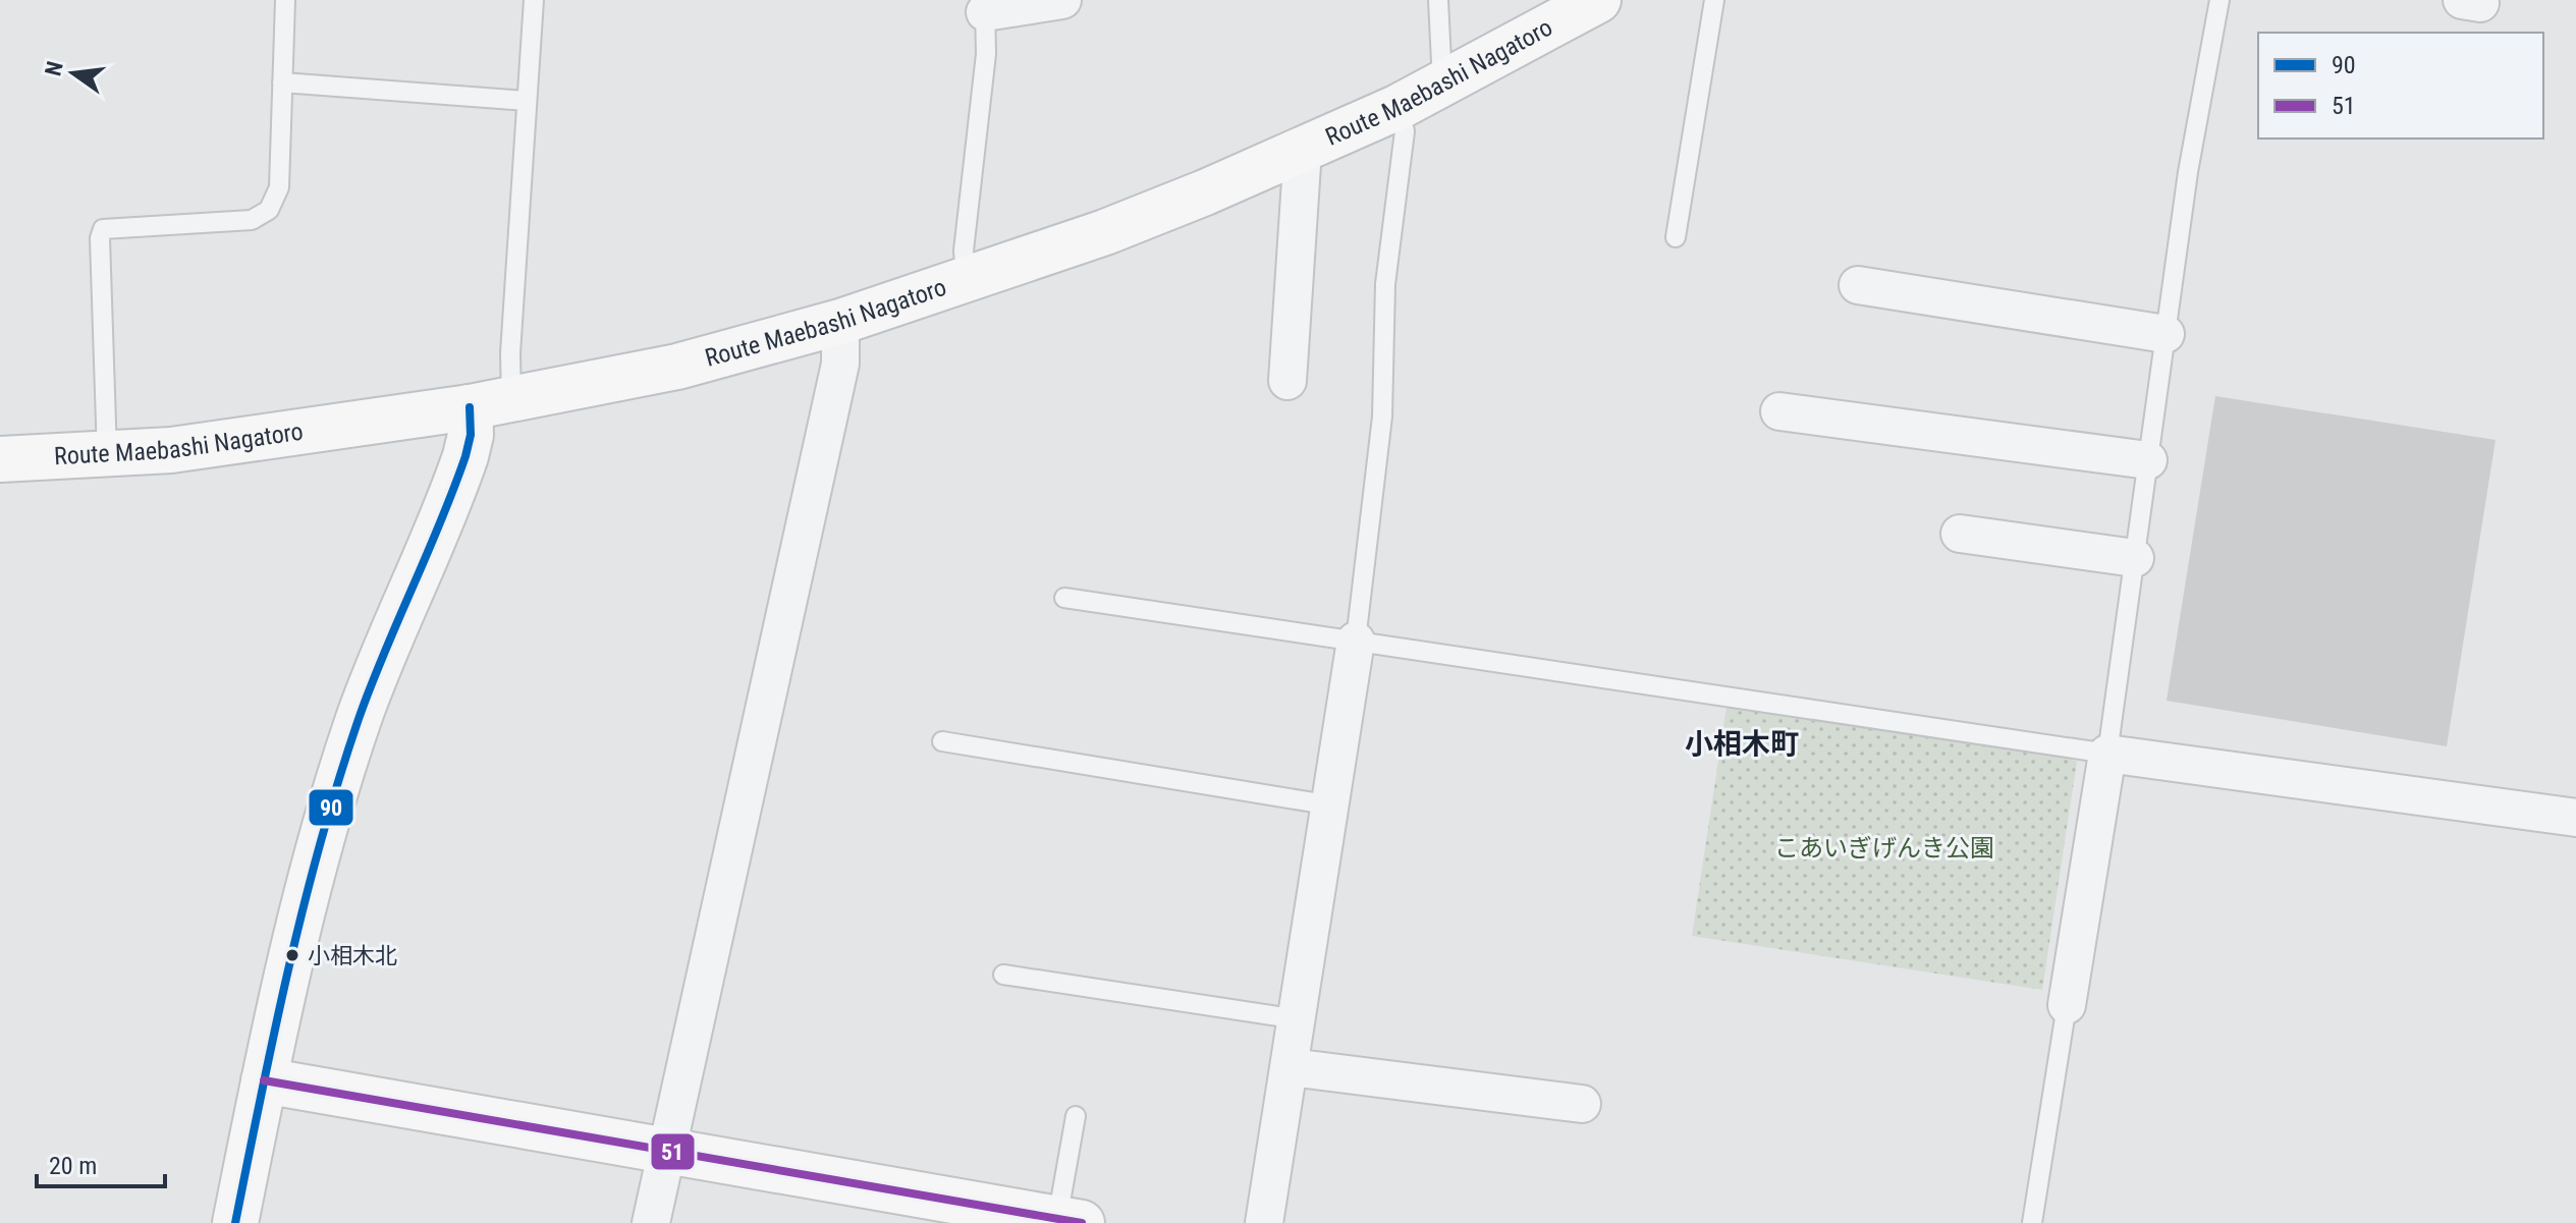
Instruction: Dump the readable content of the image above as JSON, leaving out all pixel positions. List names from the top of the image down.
{
  "streets": {
    "main road": ["Route Maebashi Nagatoro"]
  },
  "districts": ["小相木町"],
  "parks": ["こあいぎげんき公園"],
  "places": ["小相木北"],
  "lines": ["transit line 90", "transit line 51"],
  "legend": ["90", "51"],
  "scale_bar": "20 m",
  "north": "left"
}
